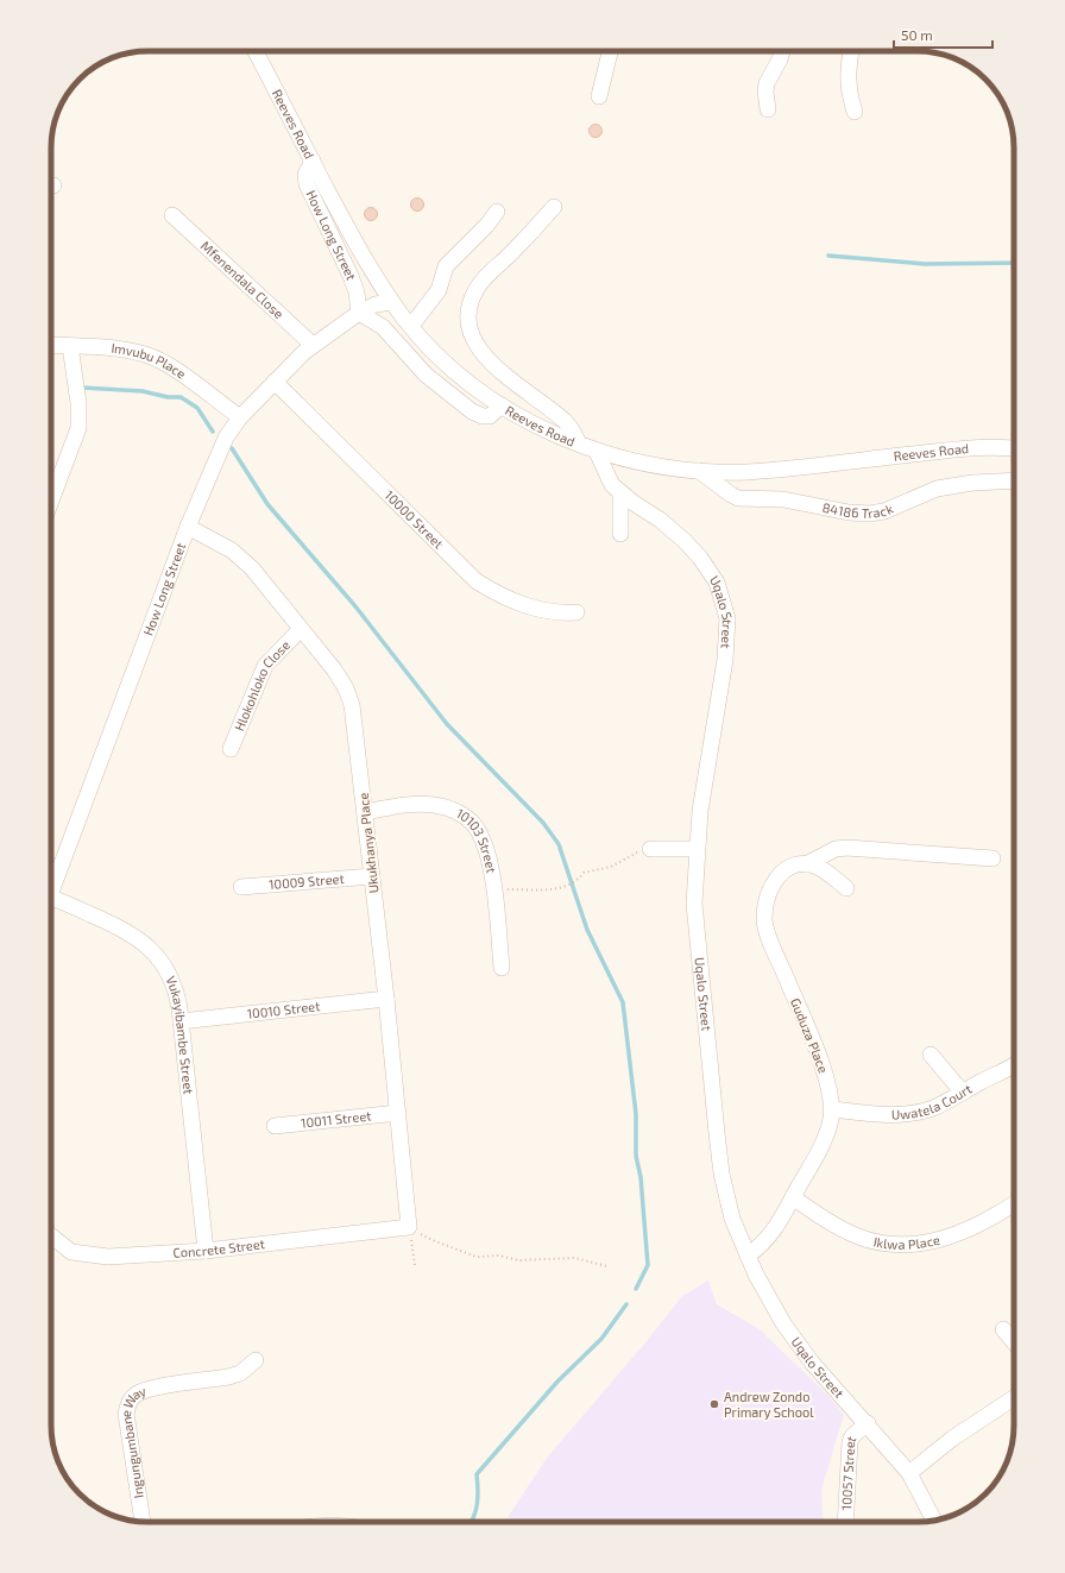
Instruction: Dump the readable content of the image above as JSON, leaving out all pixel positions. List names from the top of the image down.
{
  "streets": {
    "street": [
      "Reeves Road",
      "How Long Street",
      "Mfenendala Close",
      "Imvubu Place",
      "84186 Track",
      "10000 Street",
      "Uqalo Street",
      "Hlokohloko Close",
      "Ukukhanya Place",
      "10103 Street",
      "10009 Street",
      "10010 Street",
      "Guduza Place",
      "Vukayibambe Street",
      "Uwatela Court",
      "10011 Street",
      "Iklwa Place",
      "Concrete Street",
      "Ingungumbane Way",
      "10057 Street"
    ]
  },
  "crossings": [
    ["Reeves Road", "How Long Street"],
    ["Reeves Road", "84186 Track"],
    ["Reeves Road", "Uqalo Street"],
    ["How Long Street", "Mfenendala Close"],
    ["How Long Street", "Imvubu Place"],
    ["How Long Street", "10000 Street"],
    ["How Long Street", "Ukukhanya Place"],
    ["Uqalo Street", "Guduza Place"],
    ["Uqalo Street", "10057 Street"],
    ["Hlokohloko Close", "Ukukhanya Place"],
    ["Ukukhanya Place", "10103 Street"],
    ["Ukukhanya Place", "10009 Street"],
    ["Ukukhanya Place", "10010 Street"],
    ["Ukukhanya Place", "10011 Street"],
    ["Ukukhanya Place", "Concrete Street"],
    ["10010 Street", "Vukayibambe Street"],
    ["Guduza Place", "Uwatela Court"],
    ["Guduza Place", "Iklwa Place"],
    ["Vukayibambe Street", "Concrete Street"]
  ],
  "places": ["Andrew Zondo Primary School"],
  "scale_bar": "50 m"
}
